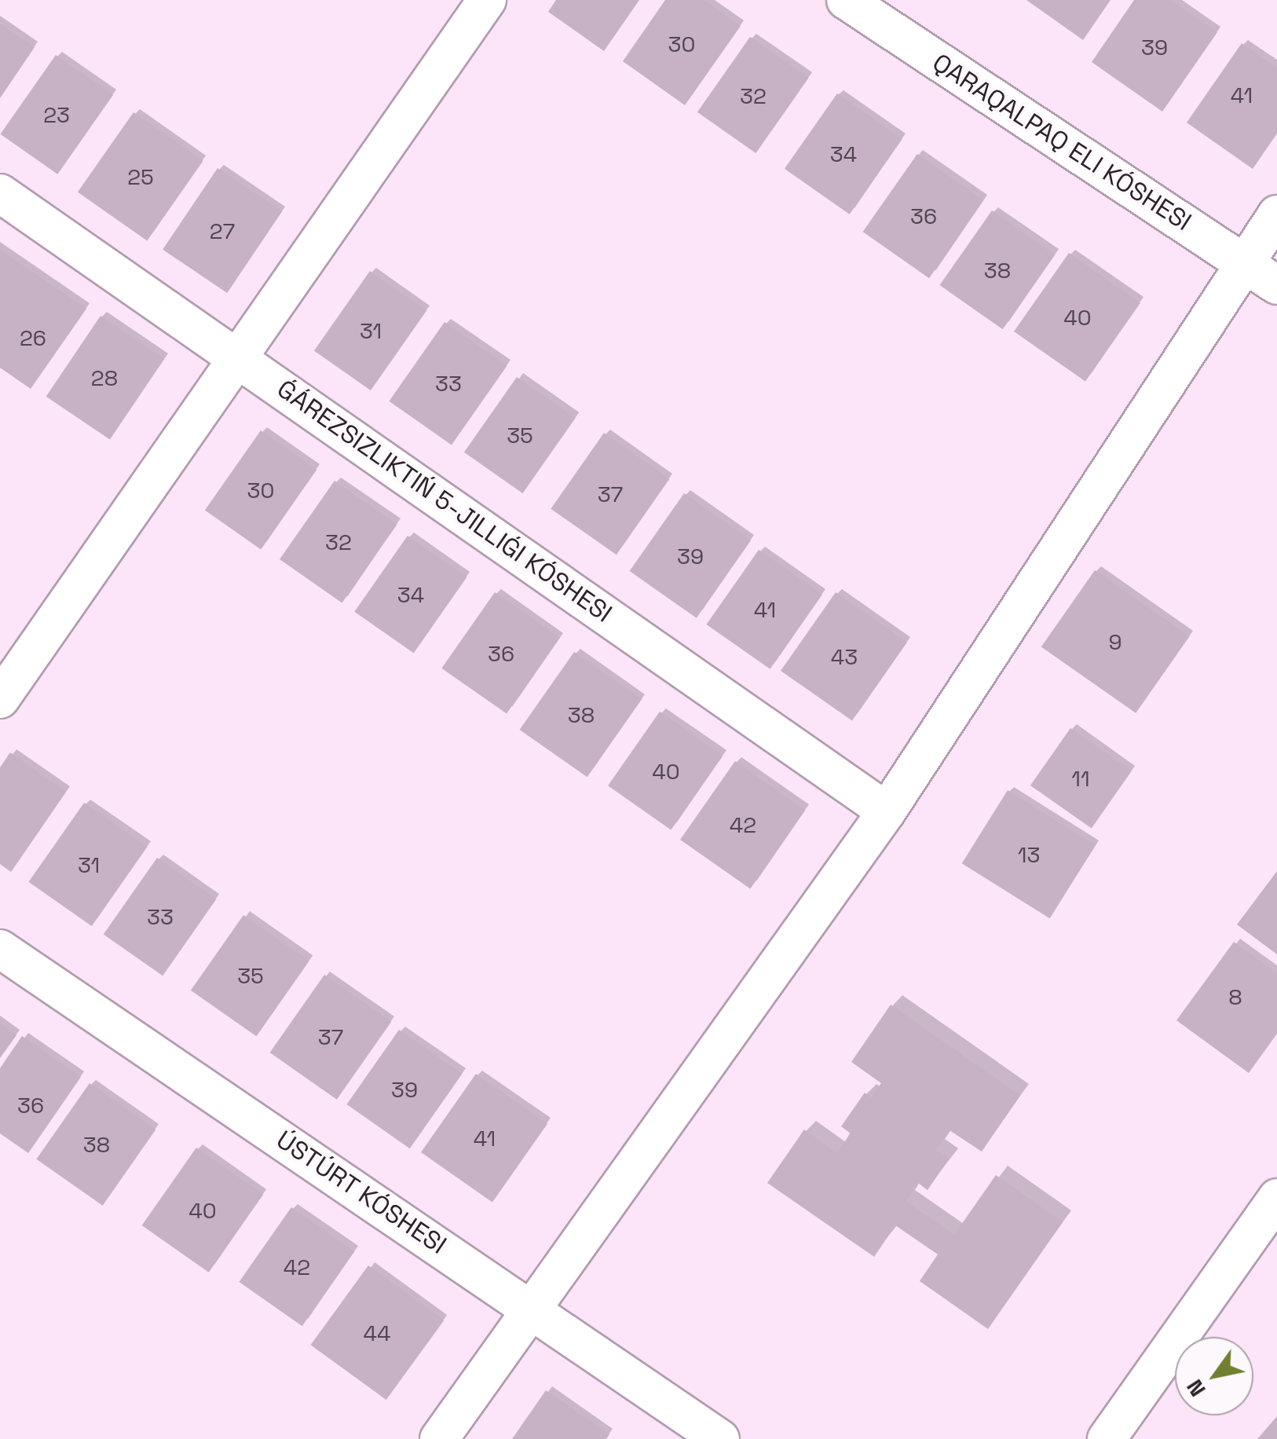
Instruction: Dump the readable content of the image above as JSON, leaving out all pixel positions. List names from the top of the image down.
{
  "streets": {
    "street": ["QARAQALPAQ ELI KÓSHESI", "ÚSTÚRT KÓSHESI"]
  },
  "house_numbers": [
    "30",
    "39",
    "41",
    "32",
    "23",
    "34",
    "25",
    "36",
    "27",
    "38",
    "40",
    "31",
    "26",
    "28",
    "33",
    "35",
    "30",
    "37",
    "32",
    "39",
    "34",
    "41",
    "9",
    "36",
    "43",
    "38",
    "40",
    "11",
    "42",
    "13",
    "31",
    "33",
    "35",
    "8",
    "37",
    "39",
    "36",
    "41",
    "38",
    "40",
    "42",
    "44"
  ],
  "north": "bottom left"
}
